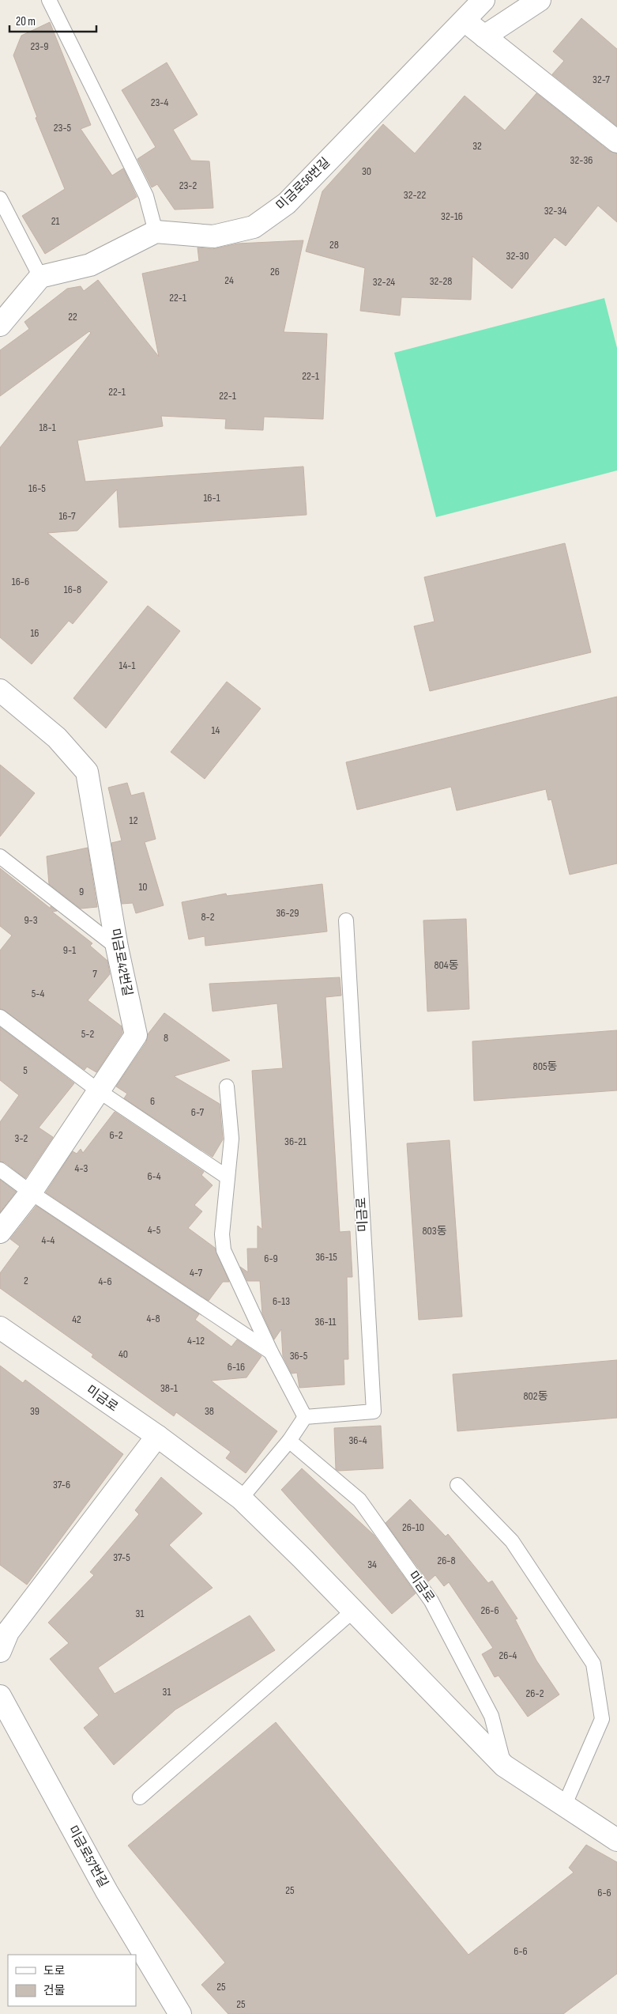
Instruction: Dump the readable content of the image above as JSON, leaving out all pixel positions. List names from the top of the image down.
{
  "streets": {
    "street": [
      "미금로56번길",
      "미금로42번길",
      "미금로",
      "미금로57번길"
    ]
  },
  "house_numbers": [
    "23-9",
    "32-7",
    "23-4",
    "23-5",
    "32",
    "32-36",
    "30",
    "23-2",
    "32-22",
    "32-34",
    "32-16",
    "21",
    "28",
    "32-30",
    "26",
    "24",
    "32-28",
    "32-24",
    "22-1",
    "22",
    "22-1",
    "22-1",
    "22-1",
    "18-1",
    "16-5",
    "16-1",
    "16-7",
    "16-6",
    "16-8",
    "16",
    "14-1",
    "14",
    "12",
    "10",
    "9",
    "36-29",
    "8-2",
    "9-3",
    "9-1",
    "804동",
    "7",
    "5-4",
    "5-2",
    "8",
    "805동",
    "5",
    "6",
    "6-7",
    "6-2",
    "3-2",
    "36-21",
    "4-3",
    "6-4",
    "4-5",
    "803동",
    "4-4",
    "36-15",
    "6-9",
    "4-7",
    "2",
    "4-6",
    "6-13",
    "4-8",
    "42",
    "36-11",
    "4-12",
    "40",
    "36-5",
    "6-16",
    "38-1",
    "802동",
    "39",
    "38",
    "36-4",
    "37-6",
    "26-10",
    "37-5",
    "26-8",
    "34",
    "26-6",
    "31",
    "26-4",
    "31",
    "26-2",
    "25",
    "6-6",
    "6-6",
    "25",
    "25"
  ],
  "legend": ["도로", "건물"],
  "scale_bar": "20 m"
}
